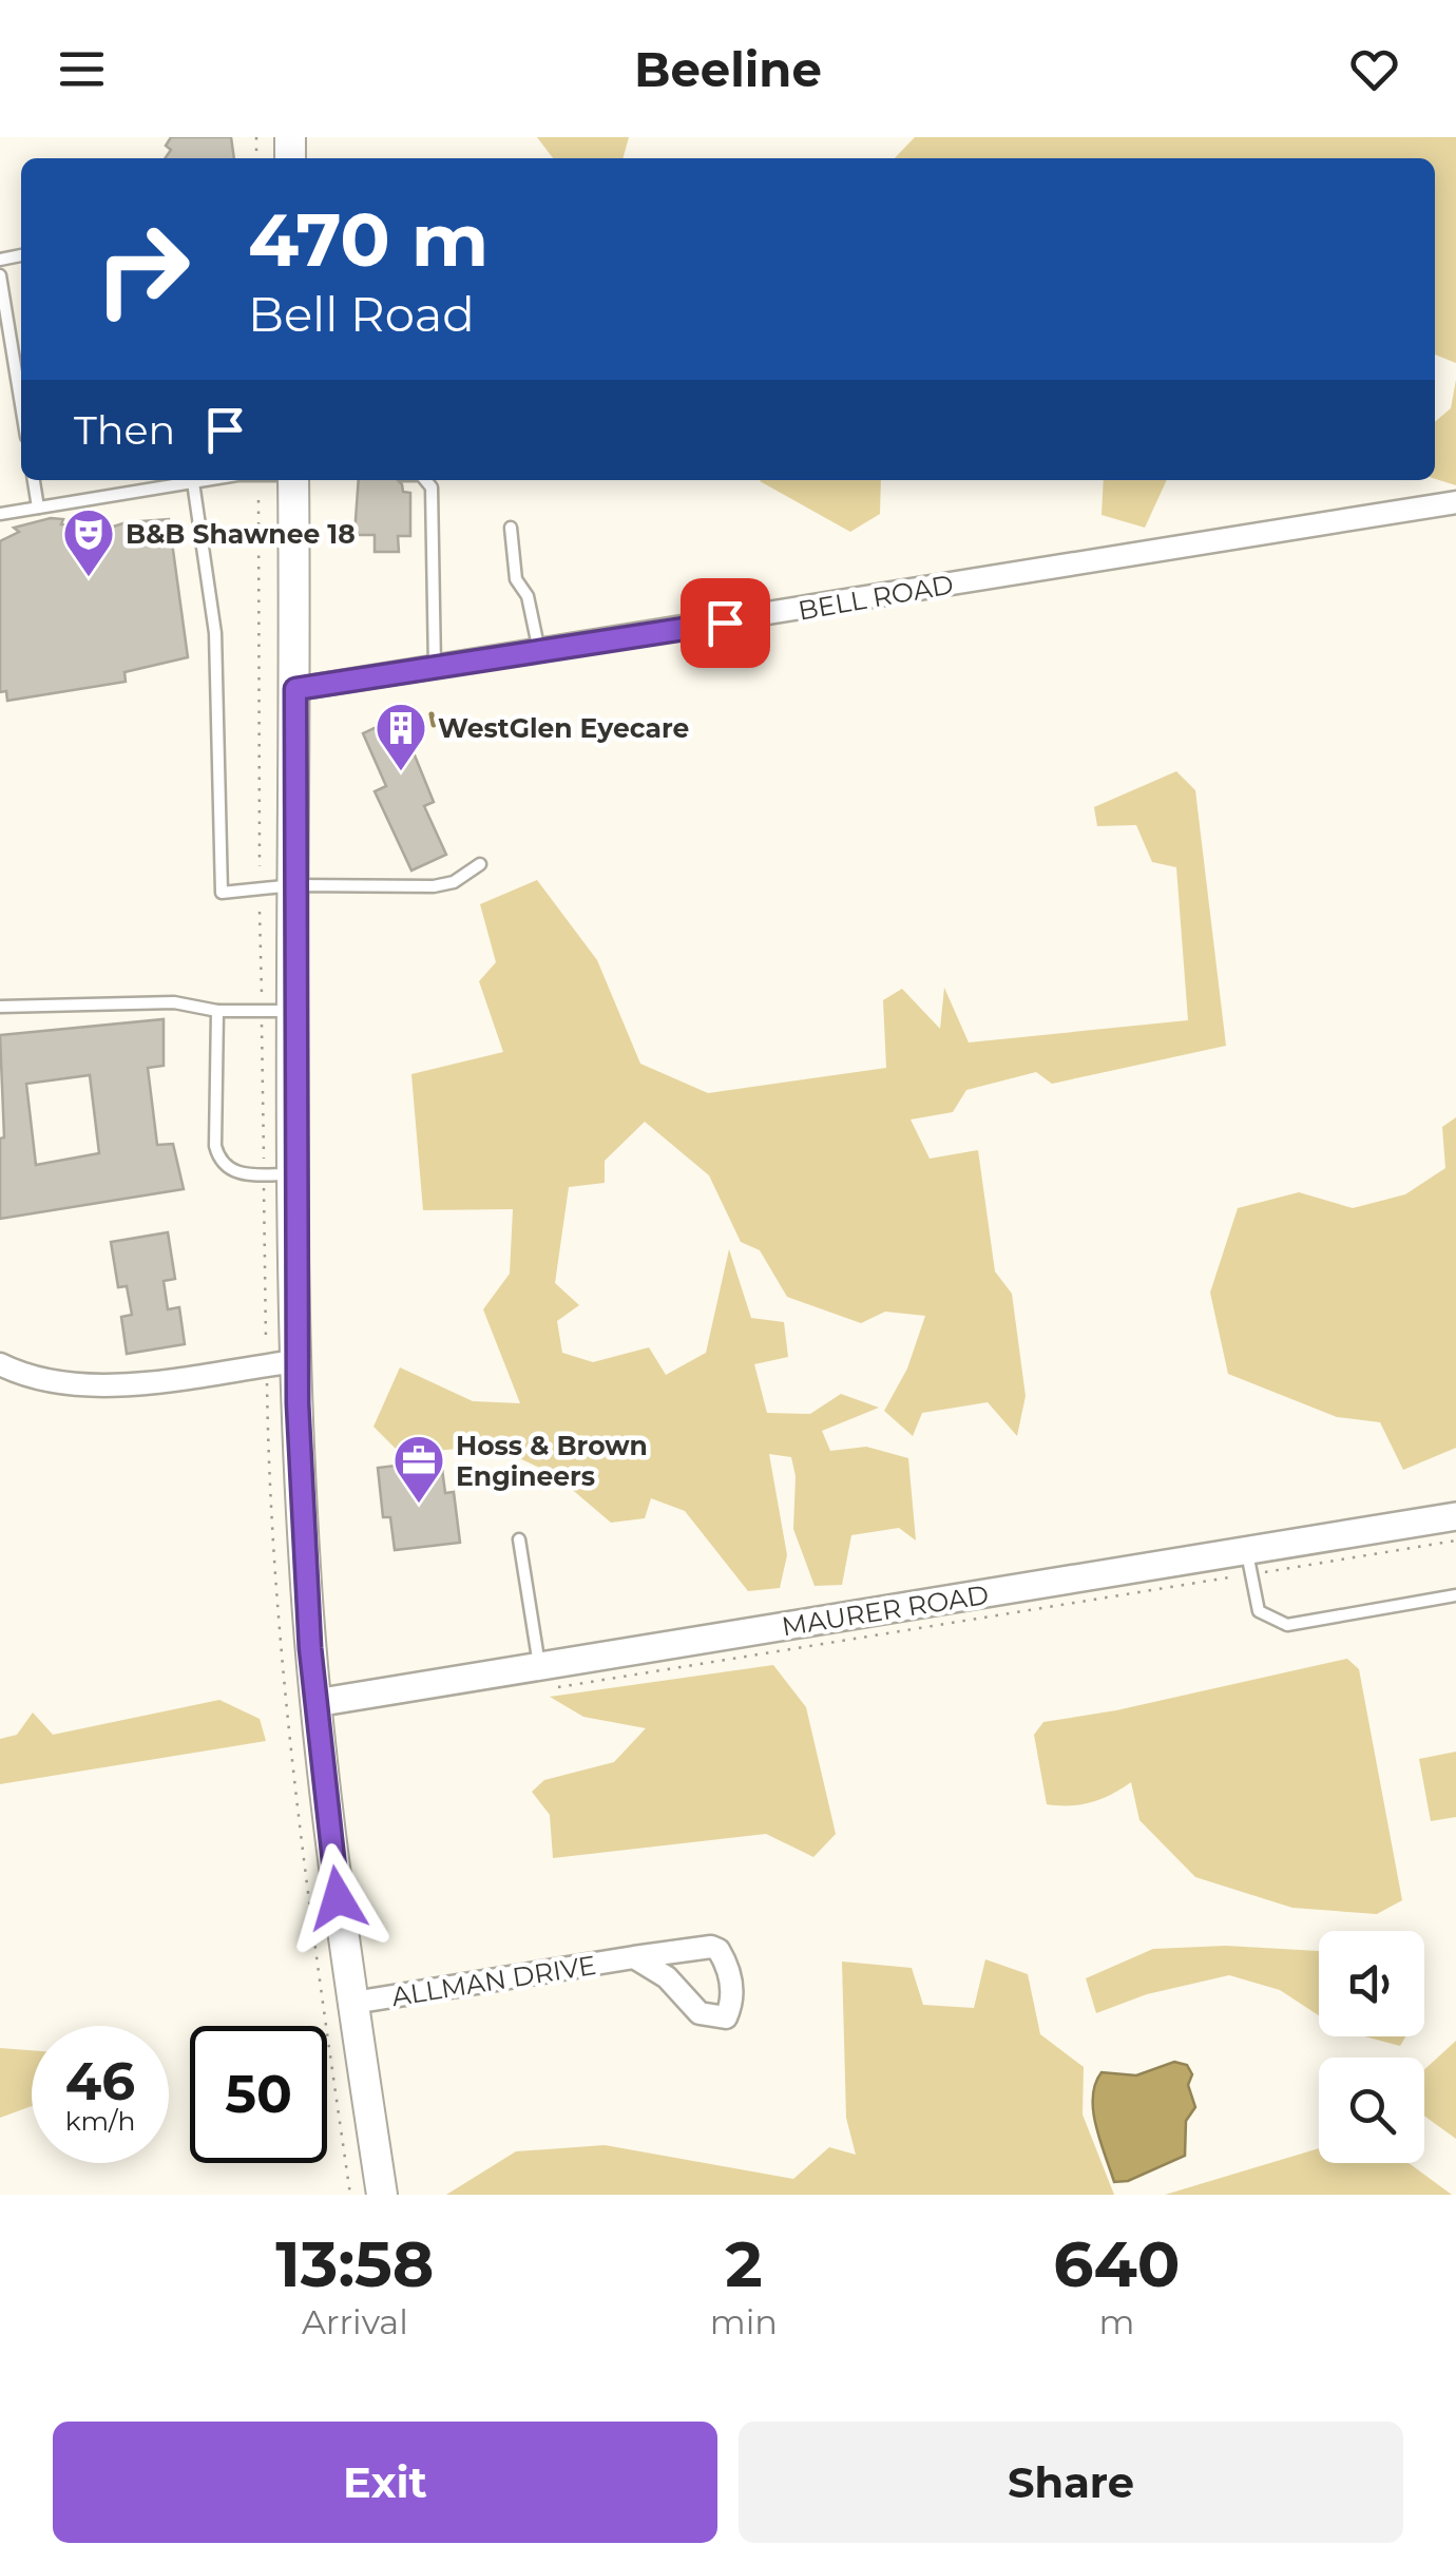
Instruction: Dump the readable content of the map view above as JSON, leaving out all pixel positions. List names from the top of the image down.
{
  "streets": {
    "street": ["BELL ROAD", "MAURER ROAD", "ALLMAN DRIVE"]
  },
  "places": {
    "theatre": ["B&B Shawnee 18"],
    "building": ["WestGlen Eyecare"],
    "office": ["Hoss & Brown Engineers"]
  },
  "page": {
    "header": "Beeline",
    "turn": ["470 m", "Bell Road"],
    "then": "Then",
    "speed": "46 km/h",
    "limit": "50",
    "eta": [
      "13:58",
      "Arrival",
      "2",
      "min",
      "640",
      "m"
    ],
    "buttons": ["Exit", "Share"]
  }
}
